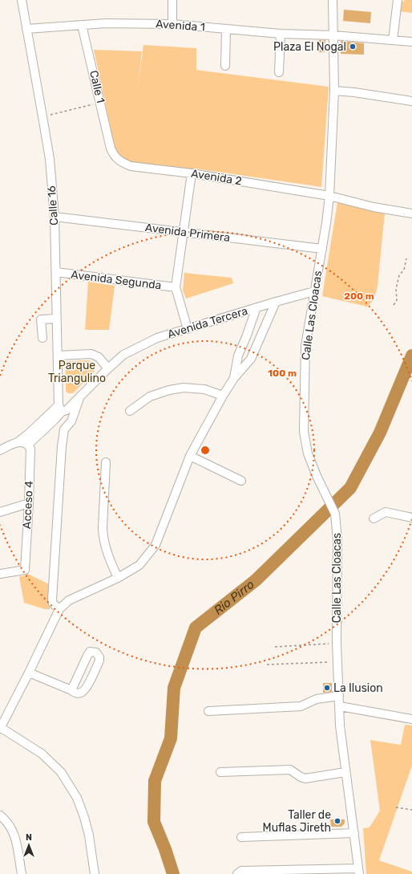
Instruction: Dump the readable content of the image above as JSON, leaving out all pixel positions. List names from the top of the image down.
{
  "streets": {
    "street": [
      "Avenida 1",
      "Calle 1",
      "Avenida 2",
      "Calle 16",
      "Avenida Primera",
      "Avenida Segunda",
      "Calle Las Cloacas",
      "Avenida Tercera",
      "Acceso 4"
    ]
  },
  "crossings": [
    ["Avenida 1", "Calle 1"],
    ["Avenida 1", "Calle 16"],
    ["Avenida 1", "Calle Las Cloacas"],
    ["Calle 1", "Avenida 2"],
    ["Avenida 2", "Calle Las Cloacas"],
    ["Calle 16", "Avenida Primera"],
    ["Calle 16", "Avenida Segunda"],
    ["Calle 16", "Avenida Tercera"],
    ["Avenida Primera", "Calle Las Cloacas"],
    ["Calle Las Cloacas", "Avenida Tercera"],
    ["Avenida Tercera", "Acceso 4"]
  ],
  "water": ["Rio Pirro"],
  "parks": ["Parque Triangulino"],
  "places": ["Plaza El Nogal", "La Ilusion", "Taller de Muflas Jireth"],
  "north": "top",
  "rings": ["200 m", "100 m"]
}
